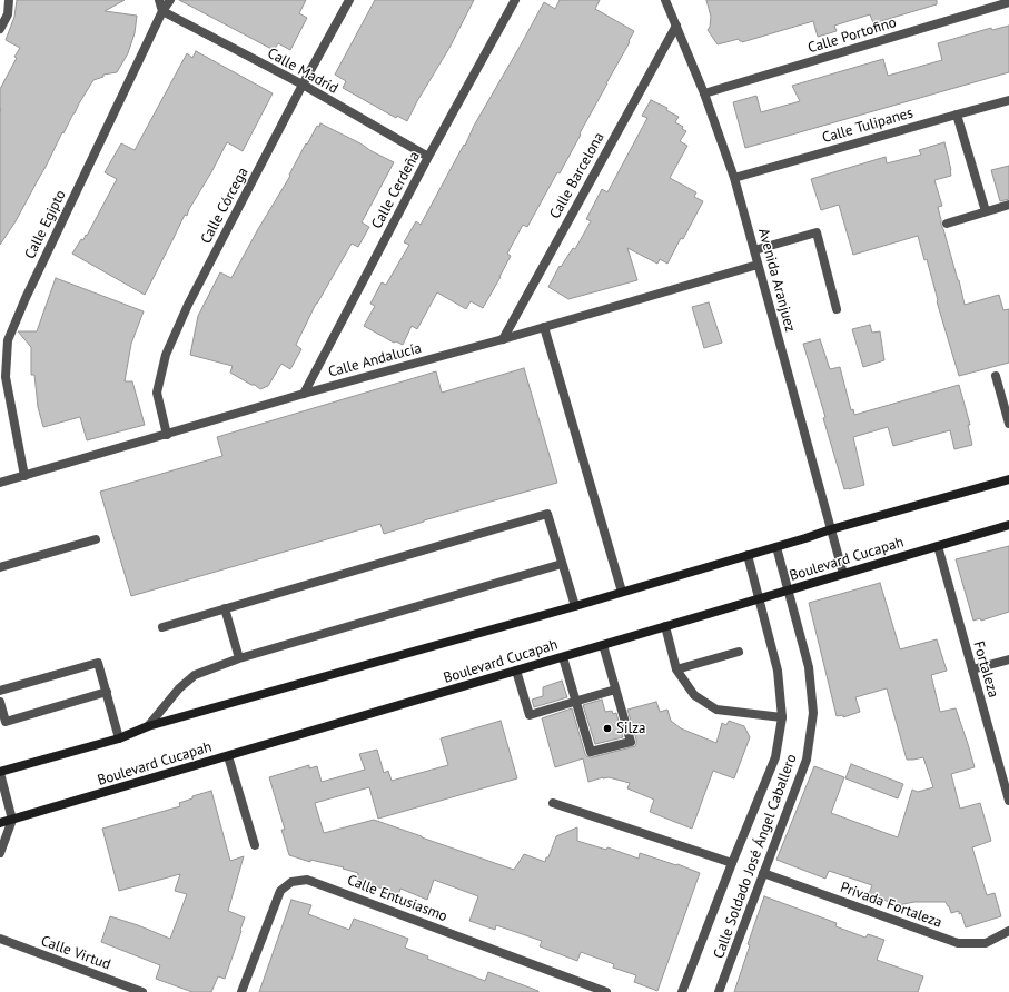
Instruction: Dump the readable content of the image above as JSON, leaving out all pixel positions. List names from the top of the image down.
{
  "streets": {
    "main road": ["Boulevard Cucapah"],
    "street": [
      "Calle Portofino",
      "Calle Madrid",
      "Calle Tulipanes",
      "Calle Barcelona",
      "Calle Cerdeña",
      "Calle Córcega",
      "Calle Egipto",
      "Avenida Aranjuez",
      "Calle Andalucía",
      "Fortaleza",
      "Calle Soldado José Ángel Caballero",
      "Calle Entusiasmo",
      "Privada Fortaleza",
      "Calle Virtud"
    ]
  },
  "crossings": [
    ["Calle Portofino", "Avenida Aranjuez"],
    ["Calle Madrid", "Calle Cerdeña"],
    ["Calle Madrid", "Calle Córcega"],
    ["Calle Madrid", "Calle Egipto"],
    ["Calle Tulipanes", "Avenida Aranjuez"],
    ["Calle Barcelona", "Avenida Aranjuez"],
    ["Calle Barcelona", "Calle Andalucía"],
    ["Calle Cerdeña", "Calle Andalucía"],
    ["Calle Córcega", "Calle Andalucía"],
    ["Calle Egipto", "Calle Andalucía"],
    ["Avenida Aranjuez", "Calle Andalucía"],
    ["Avenida Aranjuez", "Boulevard Cucapah"],
    ["Boulevard Cucapah", "Fortaleza"],
    ["Boulevard Cucapah", "Calle Soldado José Ángel Caballero"],
    ["Calle Soldado José Ángel Caballero", "Privada Fortaleza"]
  ],
  "places": ["Silza"]
}
